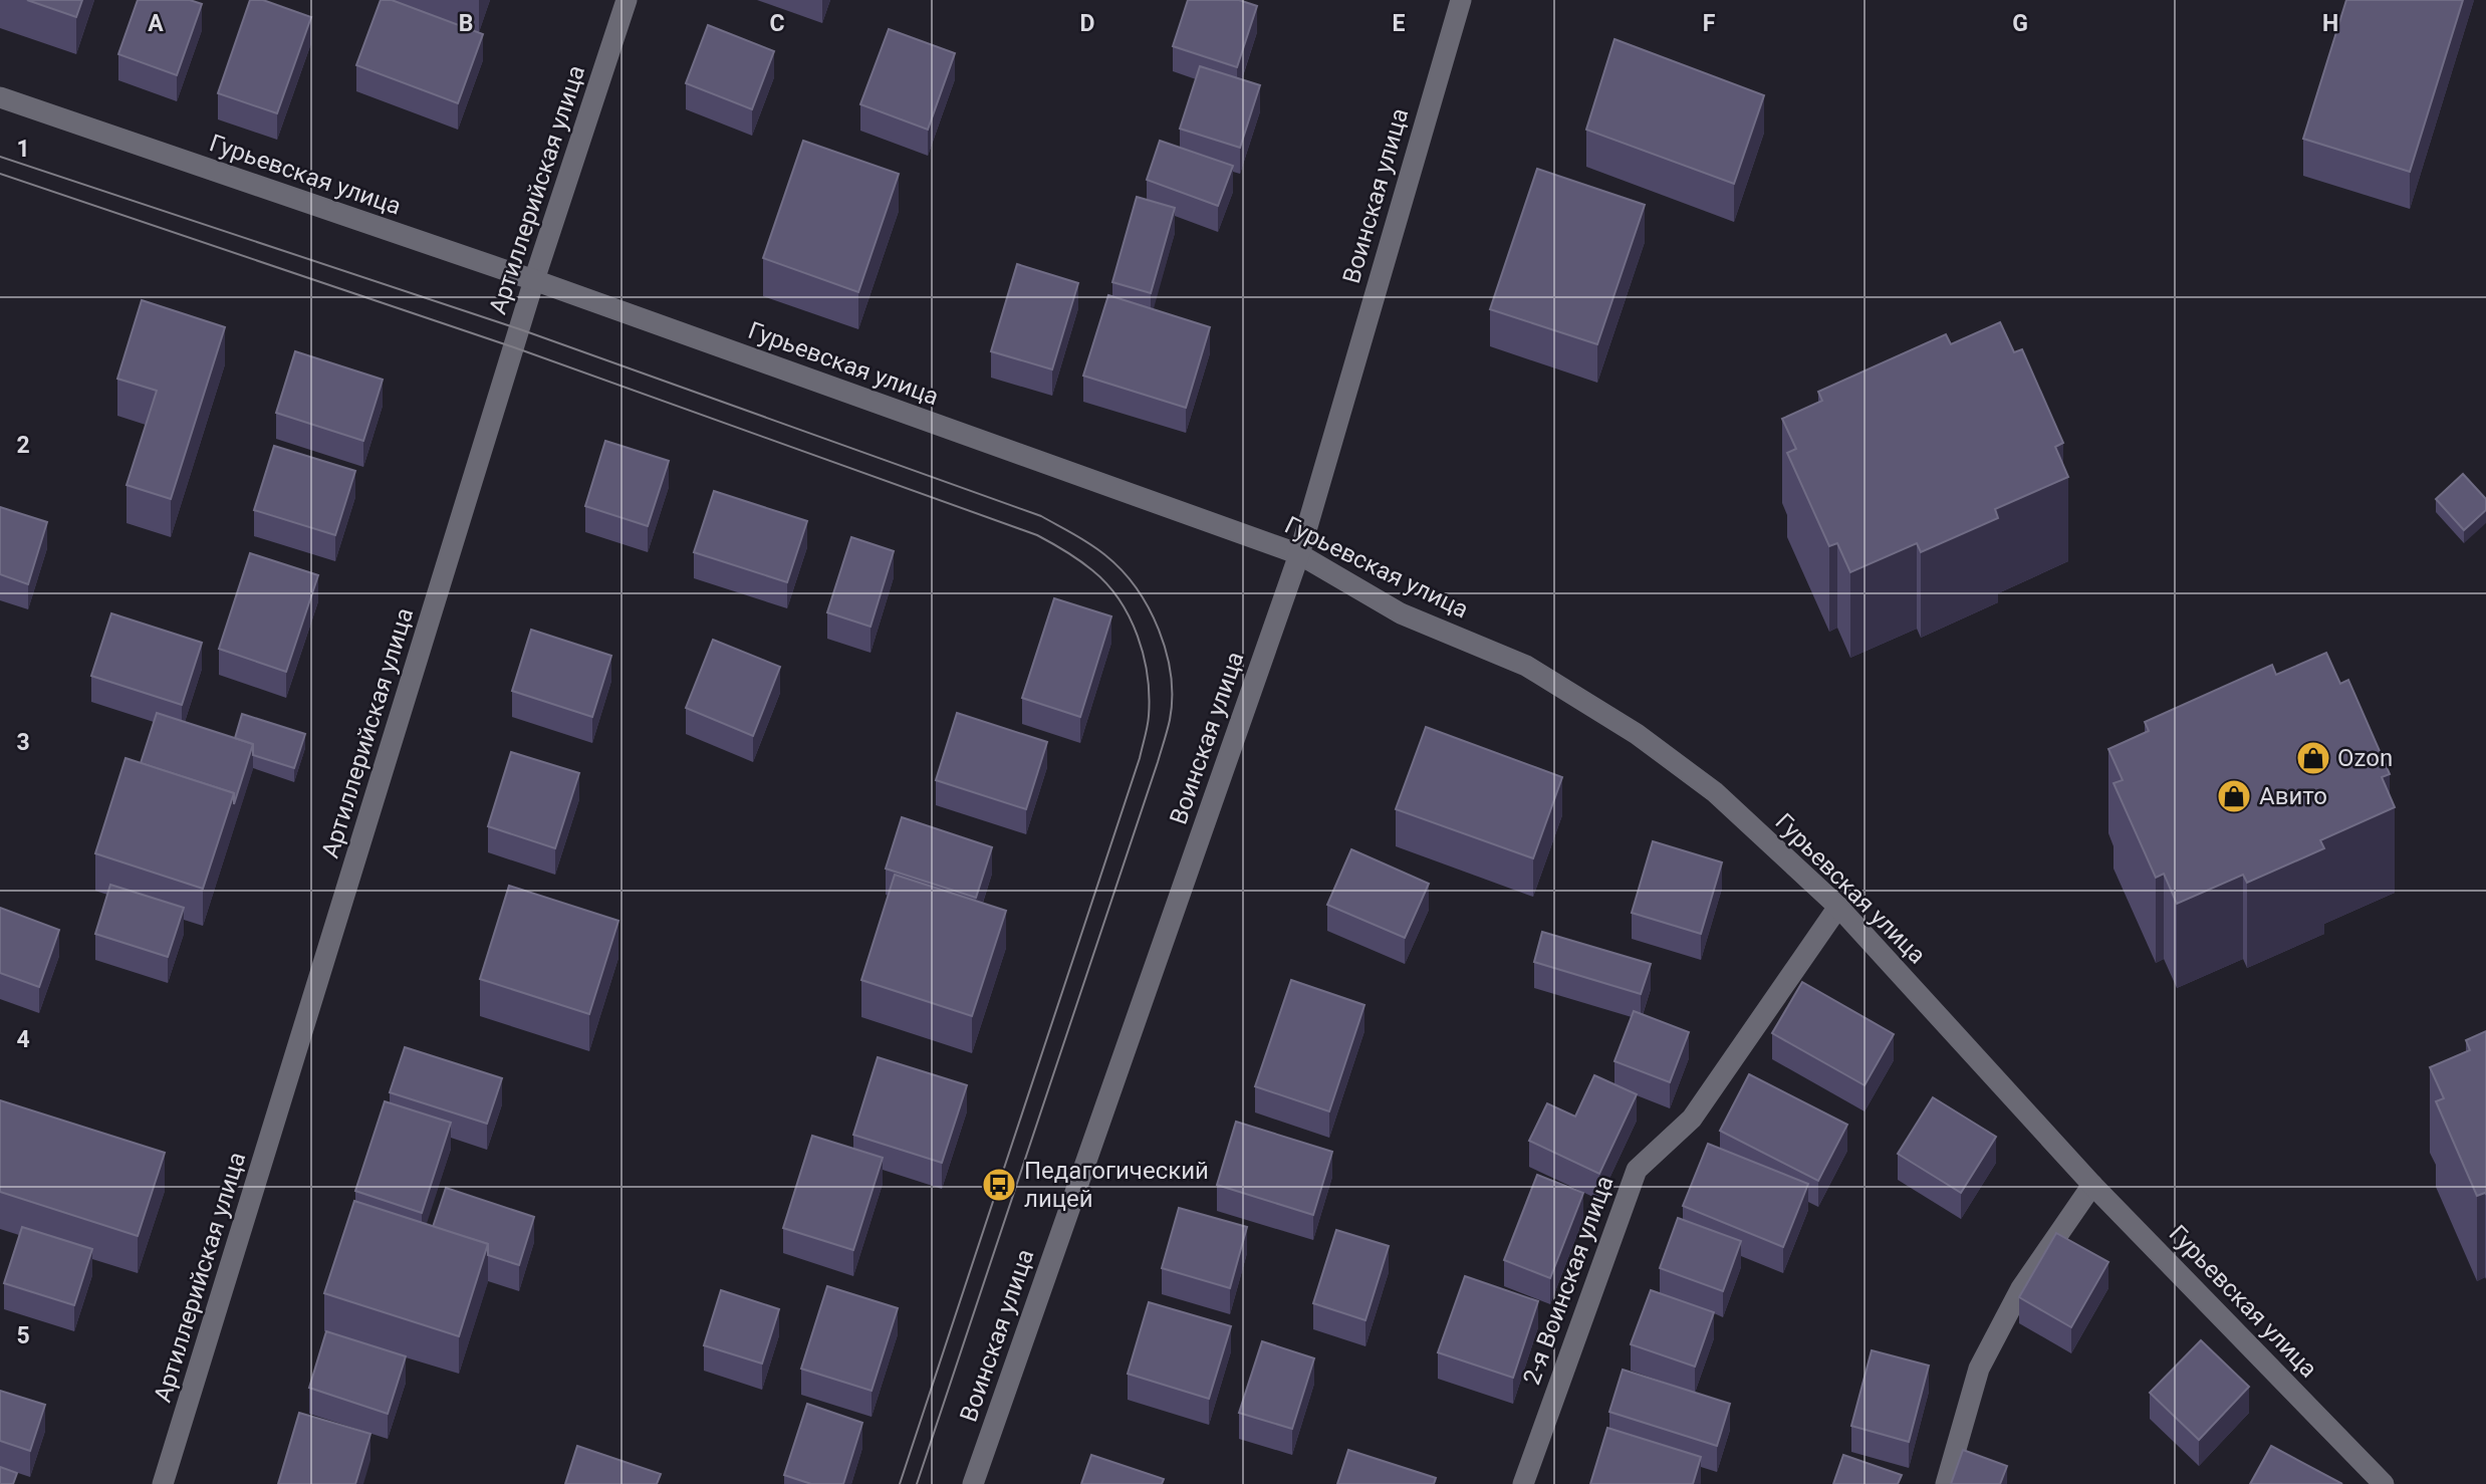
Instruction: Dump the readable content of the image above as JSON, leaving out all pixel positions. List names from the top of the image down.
{
  "streets": {
    "street": [
      "Гурьевская улица",
      "Артиллерийская улица",
      "Воинская улица",
      "2-я Воинская улица"
    ]
  },
  "crossings": [
    ["Гурьевская улица", "Артиллерийская улица"],
    ["Гурьевская улица", "Воинская улица"],
    ["Гурьевская улица", "2-я Воинская улица"]
  ],
  "places": {
    "shop": ["Ozon", "Авито"],
    "bus stop": ["Педагогический лицей"]
  },
  "grid": {
    "columns": [
      "A",
      "B",
      "C",
      "D",
      "E",
      "F",
      "G",
      "H"
    ],
    "rows": [
      "1",
      "2",
      "3",
      "4",
      "5"
    ]
  }
}
